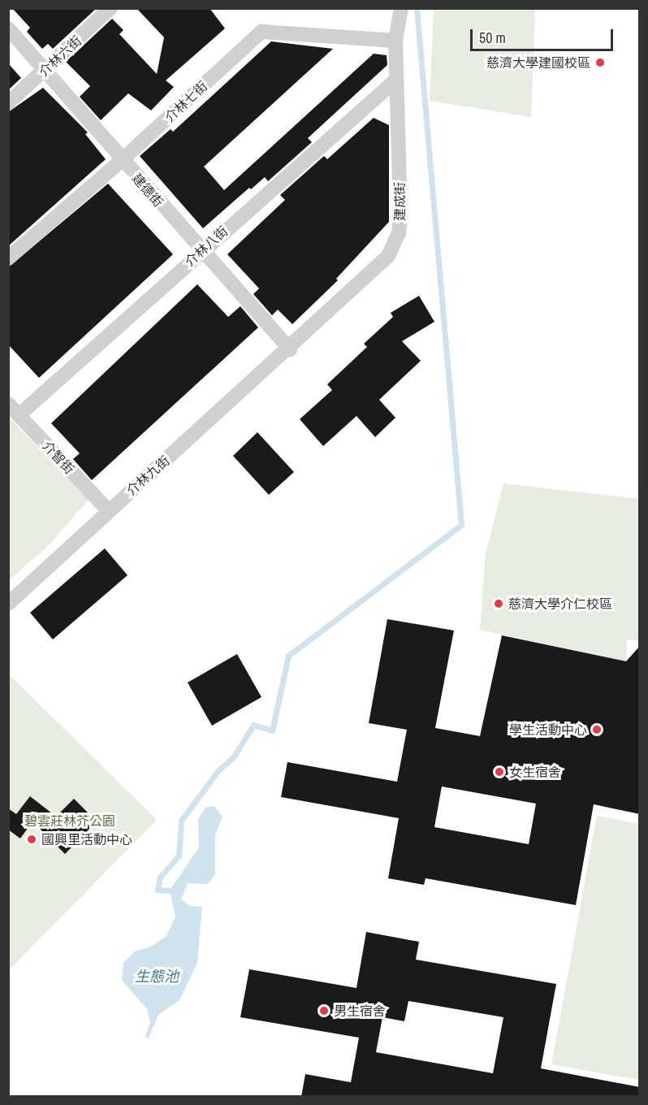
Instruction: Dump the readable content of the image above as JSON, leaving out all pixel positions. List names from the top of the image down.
{
  "streets": {
    "street": [
      "介林六街",
      "介林七街",
      "建德街",
      "建成街",
      "介林八街",
      "介智街",
      "介林九街"
    ]
  },
  "crossings": [
    ["介林六街", "建德街"],
    ["介林七街", "建德街"],
    ["介林七街", "建成街"],
    ["建德街", "建成街"],
    ["建德街", "介林八街"],
    ["建德街", "介林九街"],
    ["建成街", "介林八街"],
    ["建成街", "介林九街"],
    ["介林八街", "介智街"],
    ["介智街", "介林九街"]
  ],
  "water": ["生態池"],
  "parks": ["碧雲莊林芥公園"],
  "places": [
    "慈濟大學建國校區",
    "慈濟大學介仁校區",
    "學生活動中心",
    "女生宿舍",
    "國興里活動中心",
    "男生宿舍"
  ],
  "scale_bar": "50 m"
}
